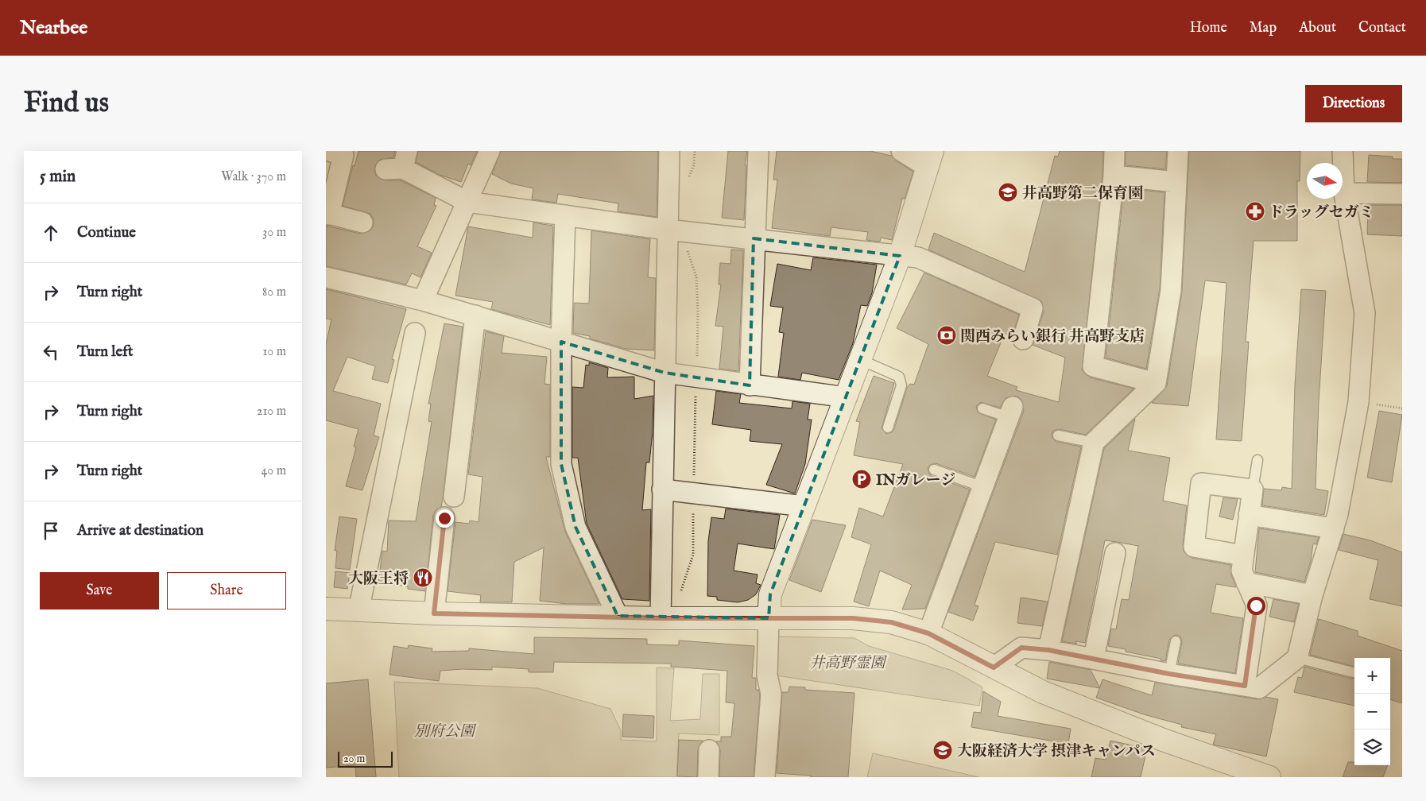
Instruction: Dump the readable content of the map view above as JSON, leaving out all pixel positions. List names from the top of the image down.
{
  "parks": ["井高野霊園", "別府公園"],
  "places": {
    "school or university": ["井高野第二保育園", "大阪経済大学 摂津キャンパス"],
    "pharmacy": ["ドラッグセガミ"],
    "bank": ["関西みらい銀行 井高野支店"],
    "parking": ["INガレージ"],
    "restaurant": ["大阪王将"]
  },
  "scale_bar": "20 m",
  "north": "right",
  "page": {
    "header": "Nearbee",
    "nav": [
      "Home",
      "Map",
      "About",
      "Contact"
    ],
    "buttons": [
      "Directions",
      ["Save", "Share"]
    ],
    "title": "Find us",
    "heading": ["5 min", "Walk · 370 m"],
    "list": [
      ["Continue", "30 m"],
      ["Turn right", "80 m"],
      ["Turn left", "10 m"],
      ["Turn right", "210 m"],
      ["Turn right", "40 m"],
      "Arrive at destination"
    ],
    "map_buttons": ["+", "−"],
    "scale": "20 m"
  }
}
